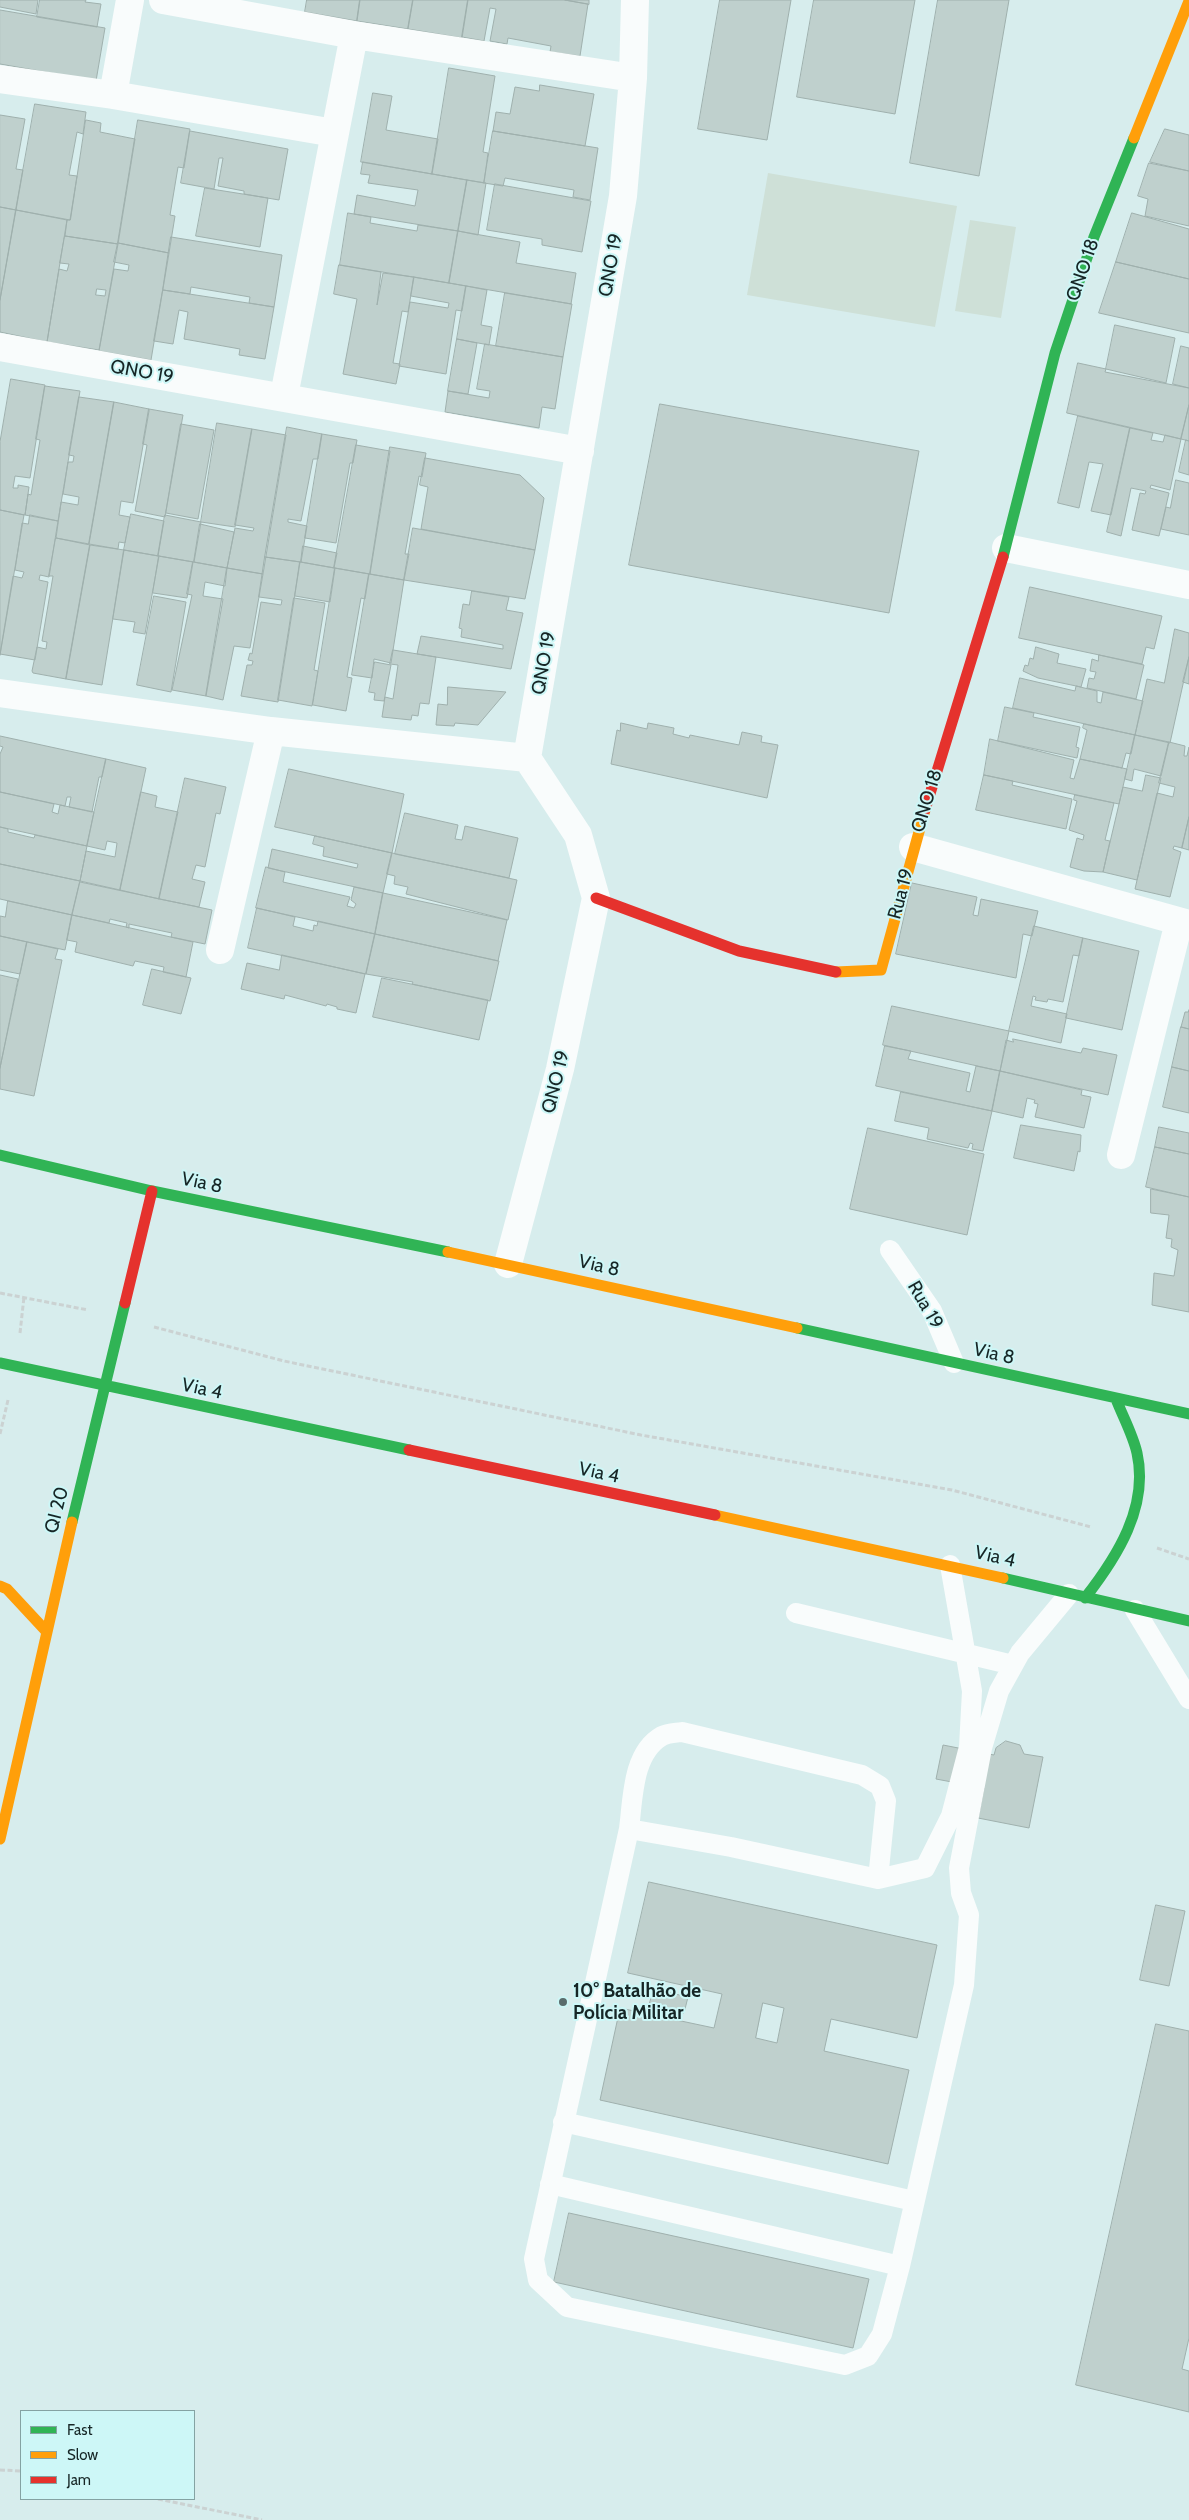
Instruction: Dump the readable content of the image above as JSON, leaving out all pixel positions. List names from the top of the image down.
{
  "streets": {
    "main road": [
      "QNO 18",
      "Rua 19",
      "Via 8",
      "Via 4",
      "QI 20"
    ],
    "street": ["QNO 19"]
  },
  "crossings": [
    ["QNO 19", "Rua 19"],
    ["QNO 19", "Via 8"],
    ["QNO 18", "Rua 19"],
    ["Rua 19", "Via 8"],
    ["Via 8", "QI 20"],
    ["Via 4", "QI 20"]
  ],
  "places": ["10° Batalhão de Polícia Militar"],
  "legend": ["Fast", "Slow", "Jam"]
}
